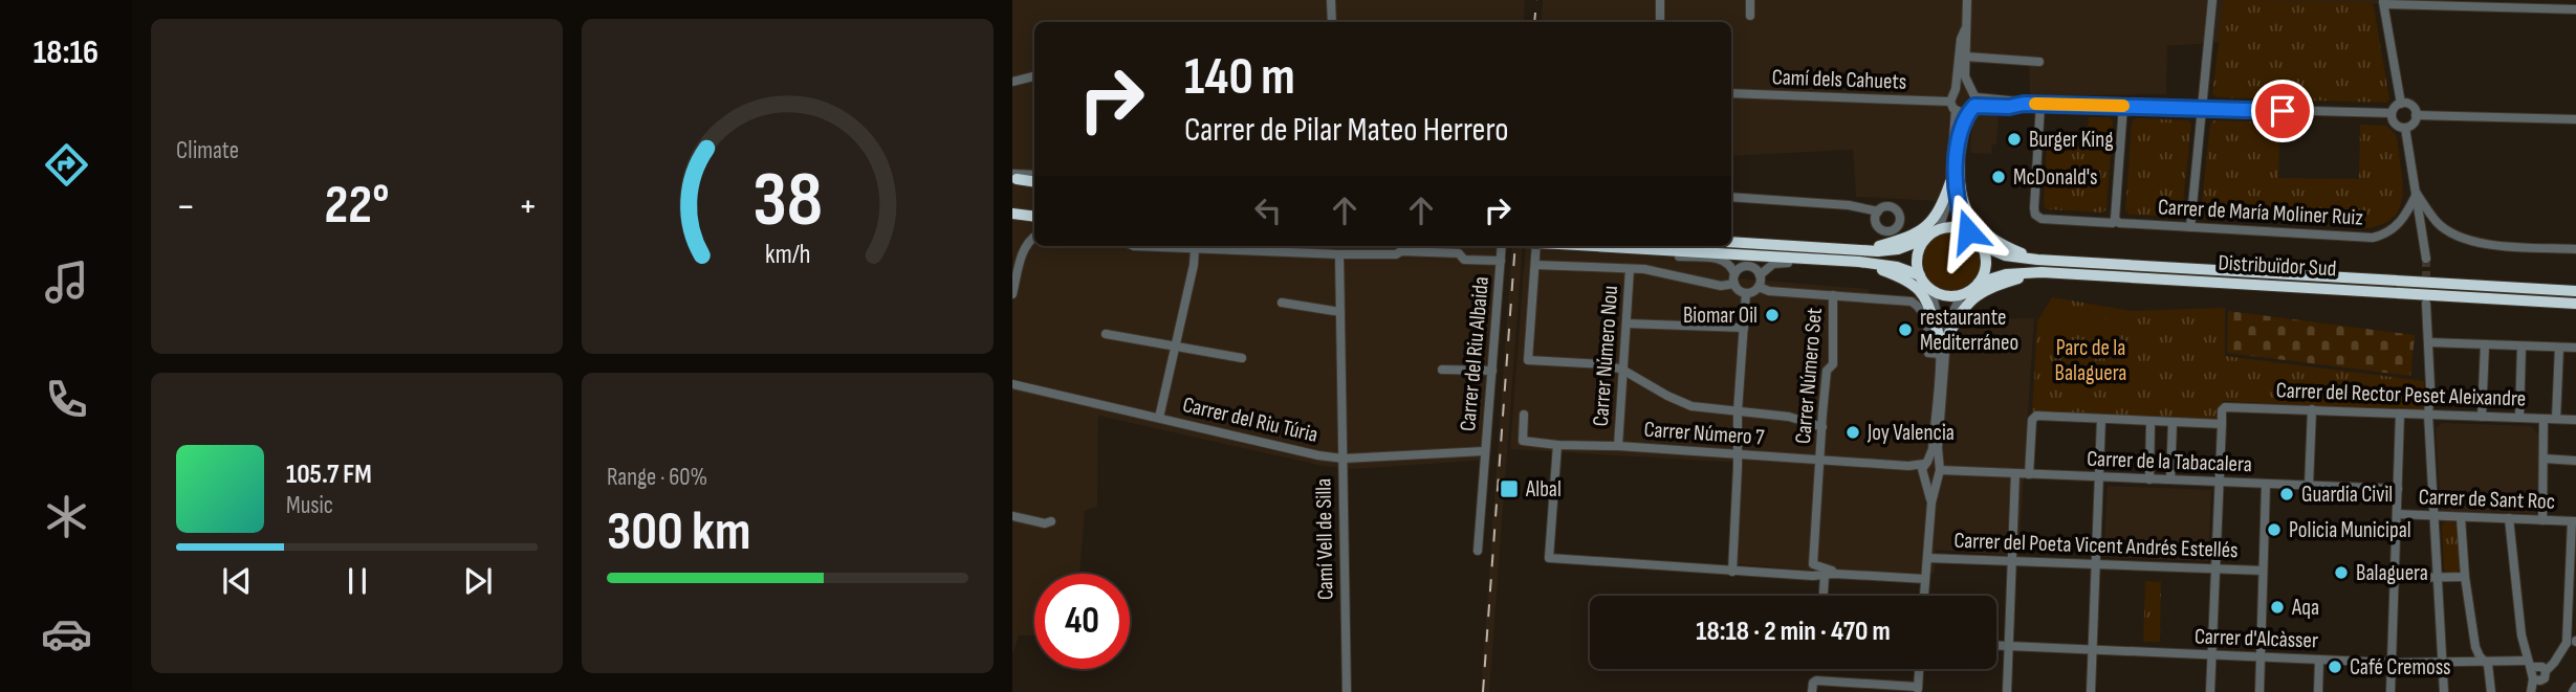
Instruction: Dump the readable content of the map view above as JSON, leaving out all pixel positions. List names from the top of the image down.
{
  "streets": {
    "highway": ["Distribuïdor Sud"],
    "street": [
      "Camí dels Cahuets",
      "Carrer de María Moliner Ruiz",
      "Carrer del Riu Albaida",
      "Carrer Número Nou",
      "Carrer Número Set",
      "Carrer del Rector Peset Aleixandre",
      "Carrer del Riu Túria",
      "Carrer Número 7",
      "Carrer de la Tabacalera",
      "Carrer de Sant Roc",
      "Camí Vell de Silla",
      "Carrer del Poeta Vicent Andrés Estellés",
      "Carrer d'Alcàsser"
    ]
  },
  "crossings": [
    ["Carrer del Riu Albaida", "Carrer del Riu Túria"],
    ["Carrer Número Nou", "Carrer Número 7"],
    ["Carrer Número Set", "Carrer Número 7"],
    ["Carrer del Riu Túria", "Camí Vell de Silla"],
    ["Carrer Número 7", "Carrer de la Tabacalera"]
  ],
  "parks": ["Parc de la Balaguera"],
  "places": {
    "other": [
      "Burger King",
      "McDonald's",
      "Biomar Oil",
      "restaurante Mediterráneo",
      "Joy Valencia",
      "Guardia Civil",
      "Policia Municipal",
      "Balaguera",
      "Aqa",
      "Café Cremoss"
    ],
    "transit": ["Albal"]
  },
  "page": {
    "tabs": "18:16",
    "tile": [
      "Climate",
      ["Range · 60%", "300 km"]
    ],
    "turn": ["140 m", "Carrer de Pilar Mateo Herrero"],
    "heat": ["−", "22°", "+"],
    "song": ["105.7 FM", "Music"],
    "limit": "40",
    "trip": "18:18 · 2 min · 470 m",
    "gauge": ["38", "km/h"]
  }
}
